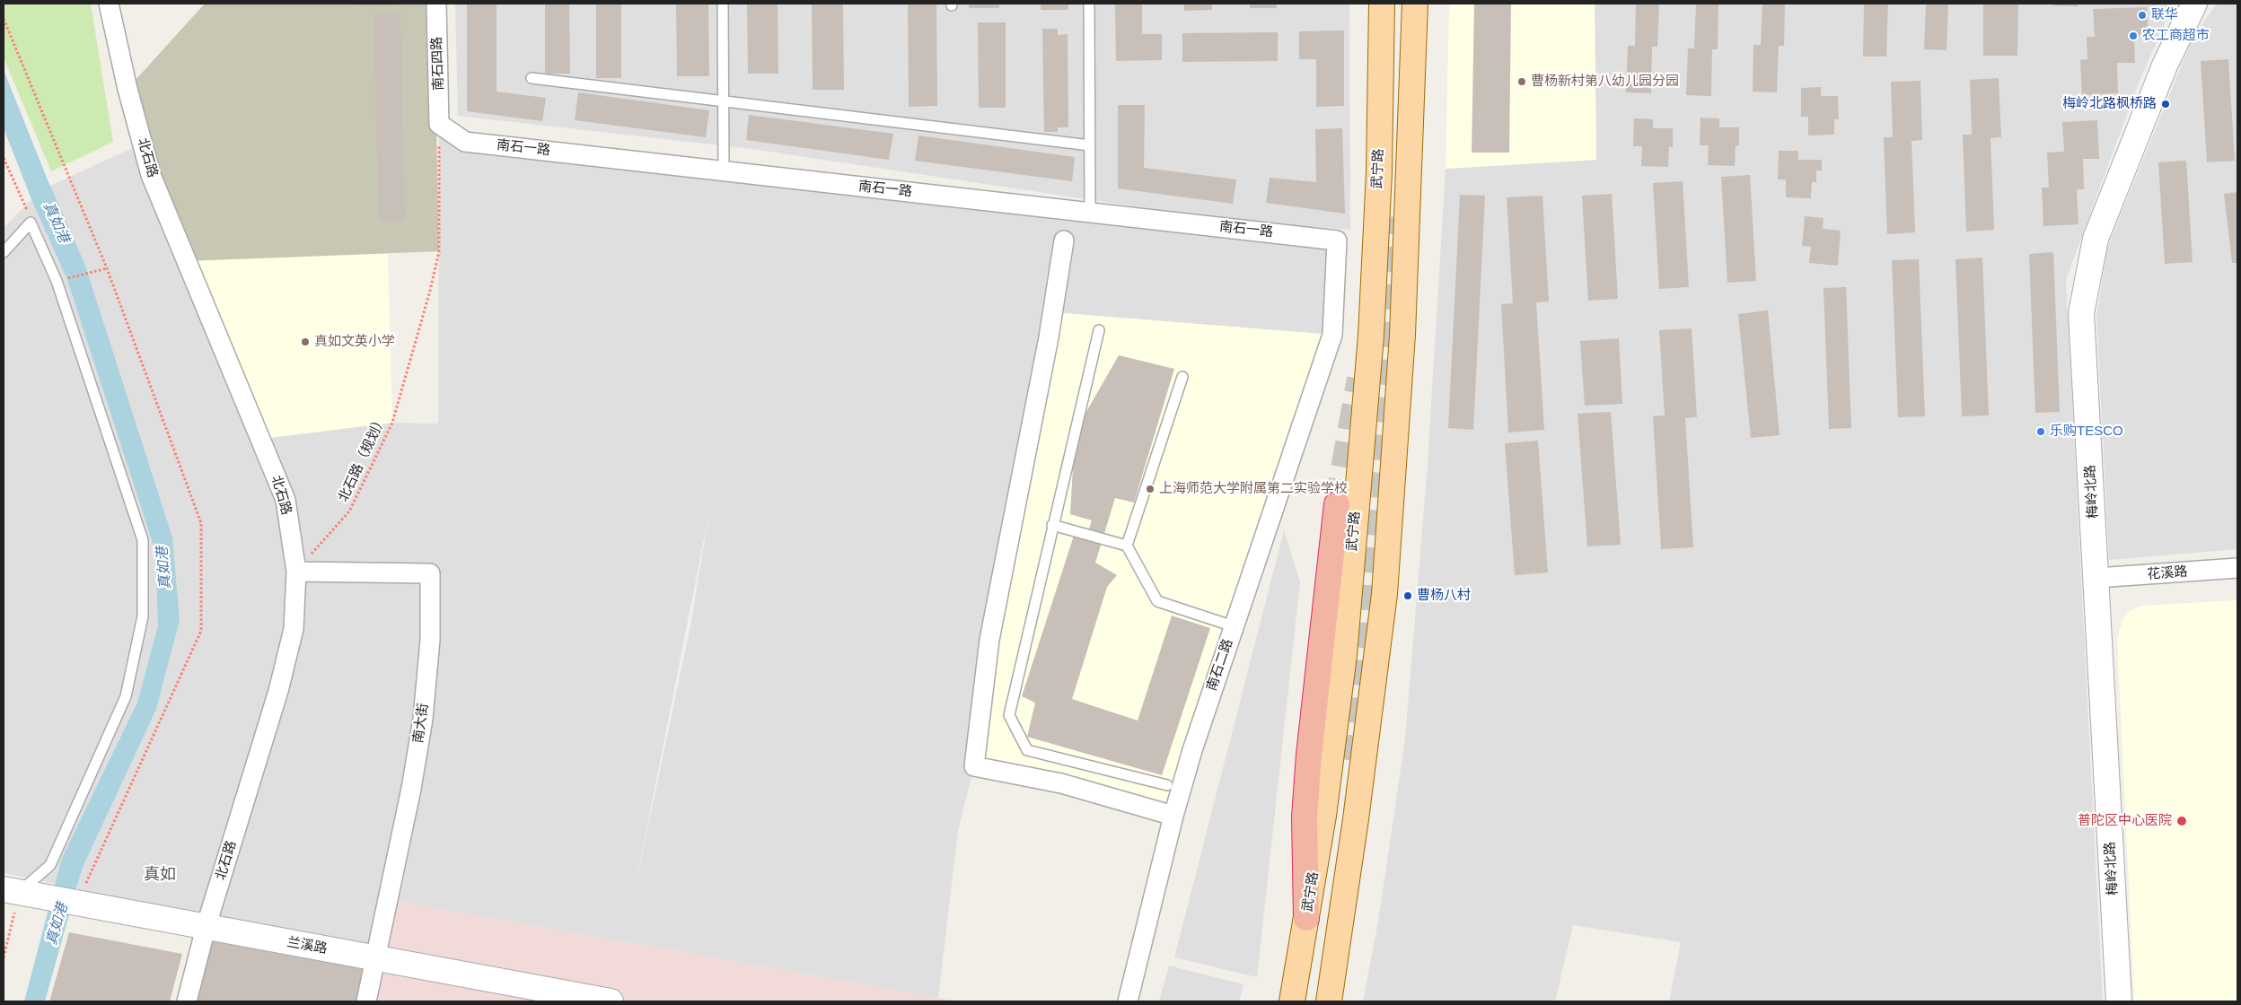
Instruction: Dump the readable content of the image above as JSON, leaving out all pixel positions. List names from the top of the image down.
{
  "streets": {
    "main road": ["武宁路"],
    "street": [
      "南石四路",
      "南石一路",
      "北石路",
      "梅岭北路",
      "花溪路",
      "南石二路",
      "南大街",
      "兰溪路"
    ],
    "path": ["北石路（规划）"]
  },
  "crossings": [
    ["南石四路", "南石一路"],
    ["南石四路", "北石路（规划）"],
    ["南石一路", "北石路（规划）"],
    ["南石一路", "南石二路"],
    ["北石路", "北石路（规划）"],
    ["北石路", "南大街"],
    ["北石路", "兰溪路"],
    ["北石路（规划）", "南大街"],
    ["梅岭北路", "花溪路"],
    ["南大街", "兰溪路"]
  ],
  "districts": ["真如"],
  "water": ["真如港"],
  "places": [
    "联华",
    "农工商超市",
    "曹杨新村第八幼儿园分园",
    "梅岭北路枫桥路",
    "真如文英小学",
    "乐购TESCO",
    "上海师范大学附属第二实验学校",
    "曹杨八村",
    "普陀区中心医院"
  ]
}
